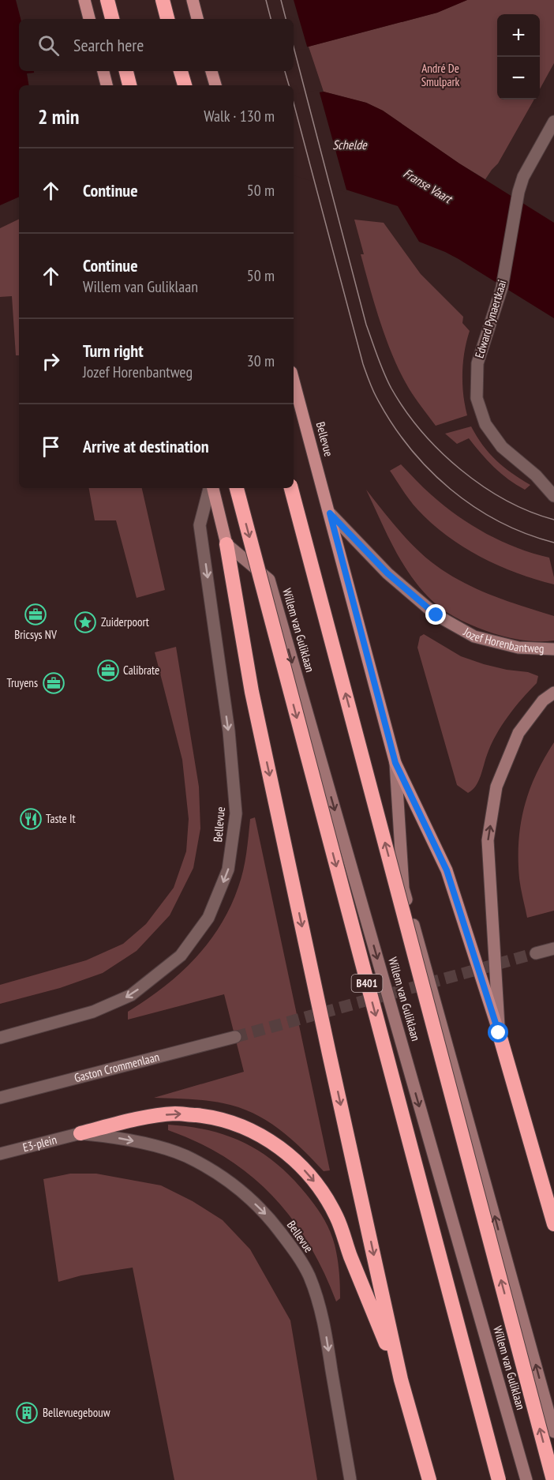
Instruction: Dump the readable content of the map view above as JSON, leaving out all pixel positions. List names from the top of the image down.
{
  "streets": {
    "highway": ["B401"],
    "main road": ["Bellevue", "Willem van Guliklaan", "Jozef Horenbantweg"],
    "street": ["Edward Pynaertkaai", "Gaston Crommenlaan", "E3-plein"]
  },
  "crossings": [
    ["Bellevue", "Willem van Guliklaan"],
    ["Bellevue", "Jozef Horenbantweg"],
    ["Bellevue", "E3-plein"]
  ],
  "water": ["Schelde", "Franse Vaart"],
  "parks": ["André De Smulpark"],
  "places": {
    "office": ["Bricsys NV", "Calibrate", "Truyens"],
    "place": ["Zuiderpoort"],
    "restaurant": ["Taste It"],
    "building": ["Bellevuegebouw"]
  },
  "page": {
    "map_buttons": ["+", "−"],
    "search": "Search here",
    "heading": ["2 min", "Walk · 130 m"],
    "list": [
      ["Continue", "50 m"],
      ["Continue", "Willem van Guliklaan", "50 m"],
      ["Turn right", "Jozef Horenbantweg", "30 m"],
      "Arrive at destination"
    ]
  }
}
